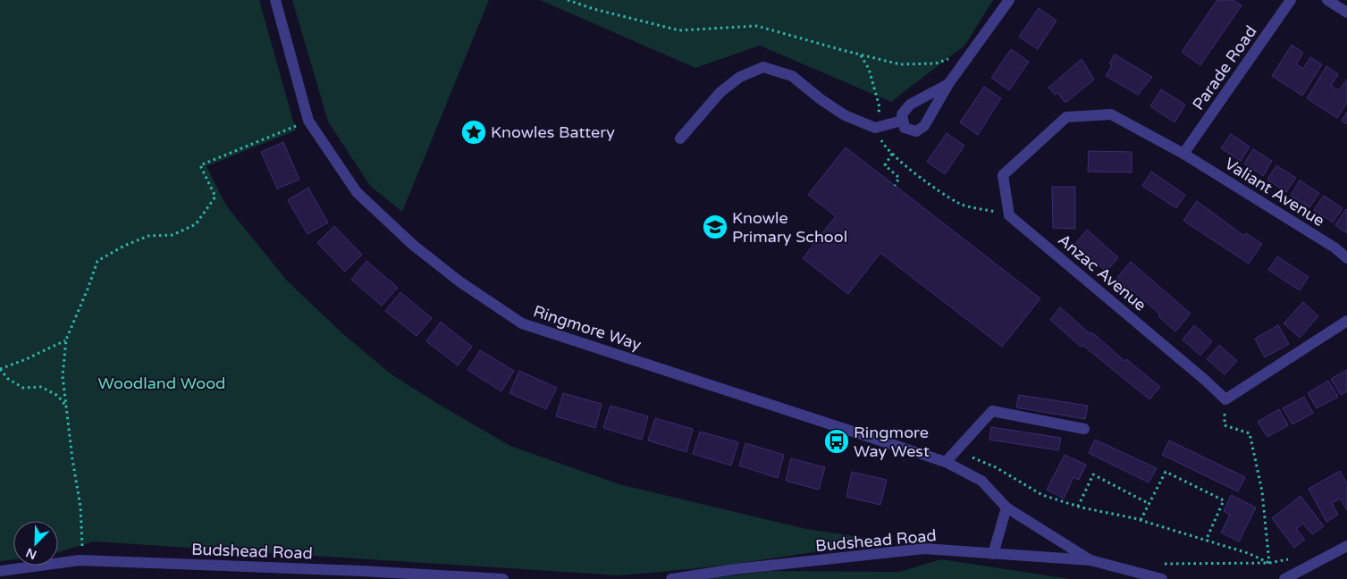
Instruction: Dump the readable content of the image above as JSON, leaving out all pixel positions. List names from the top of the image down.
{
  "streets": {
    "street": [
      "Parade Road",
      "Valiant Avenue",
      "Anzac Avenue",
      "Ringmore Way",
      "Budshead Road"
    ]
  },
  "crossings": [
    ["Parade Road", "Valiant Avenue"],
    ["Valiant Avenue", "Anzac Avenue"],
    ["Ringmore Way", "Budshead Road"]
  ],
  "parks": ["Woodland Wood"],
  "places": {
    "place": ["Knowles Battery"],
    "school or university": ["Knowle Primary School"],
    "bus stop": ["Ringmore Way West"]
  },
  "north": "bottom left"
}
